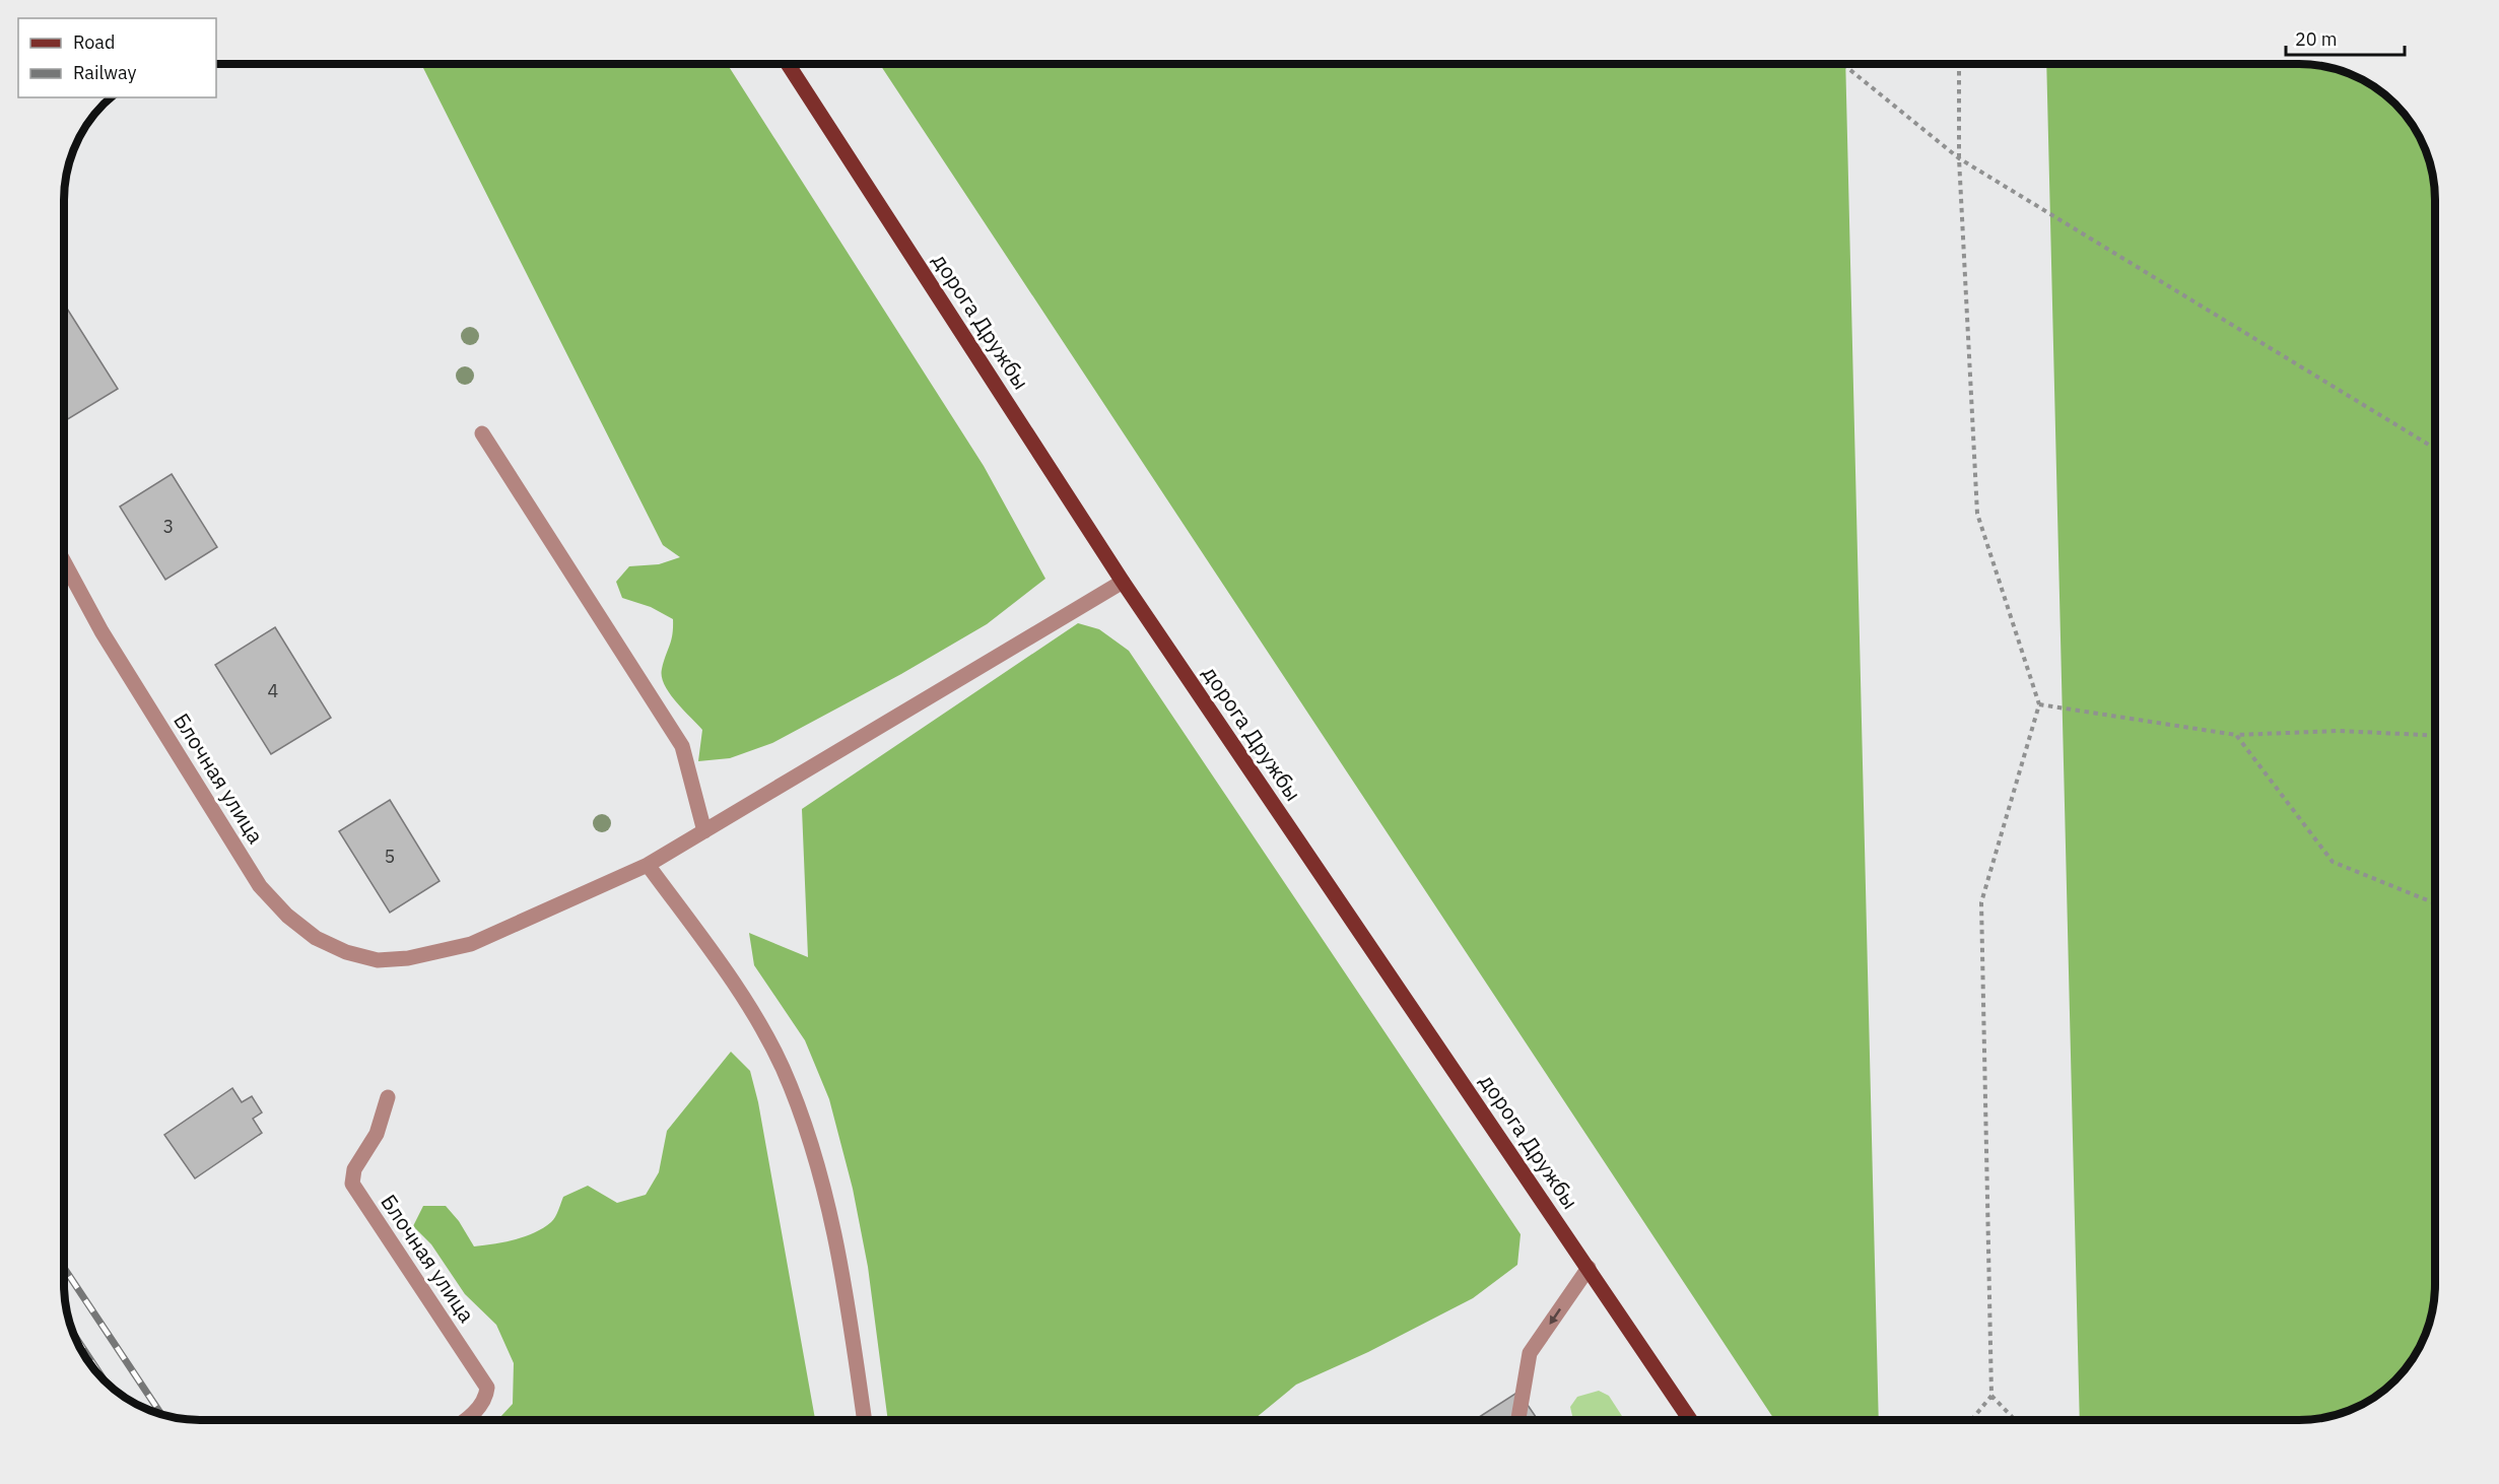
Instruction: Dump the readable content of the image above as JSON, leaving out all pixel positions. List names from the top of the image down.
{
  "streets": {
    "main road": ["дорога Дружбы"],
    "street": ["Блочная улица"]
  },
  "crossings": [
    ["дорога Дружбы", "Блочная улица"]
  ],
  "house_numbers": ["3", "4", "5"],
  "legend": ["Road", "Railway"],
  "scale_bar": "20 m"
}
